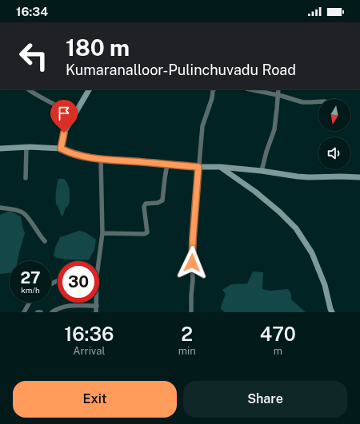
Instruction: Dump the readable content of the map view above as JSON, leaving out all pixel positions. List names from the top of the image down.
{
  "north": "bottom",
  "page": {
    "status": "16:34",
    "turn": ["180 m", "Kumaranalloor-Pulinchuvadu Road"],
    "speed": "27 km/h",
    "limit": "30",
    "eta": [
      "16:36",
      "Arrival",
      "2",
      "min",
      "470",
      "m"
    ],
    "buttons": ["Exit", "Share"]
  }
}
